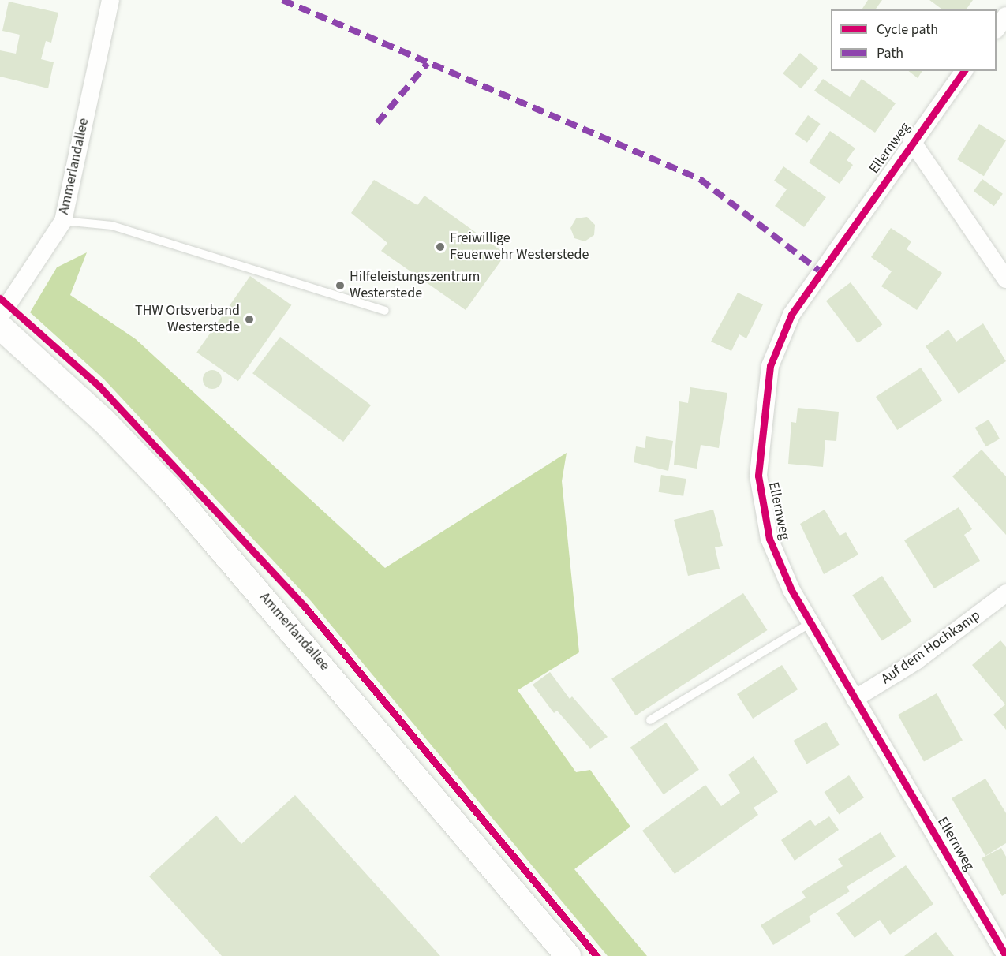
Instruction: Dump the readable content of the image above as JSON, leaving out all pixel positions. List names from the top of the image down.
{
  "streets": {
    "main road": ["Ammerlandallee"],
    "street": ["Ellernweg", "Auf dem Hochkamp"]
  },
  "crossings": [
    ["Ellernweg", "Auf dem Hochkamp"]
  ],
  "places": ["Freiwillige Feuerwehr Westerstede", "Hilfeleistungszentrum Westerstede", "THW Ortsverband Westerstede"],
  "legend": ["Cycle path", "Path"]
}
